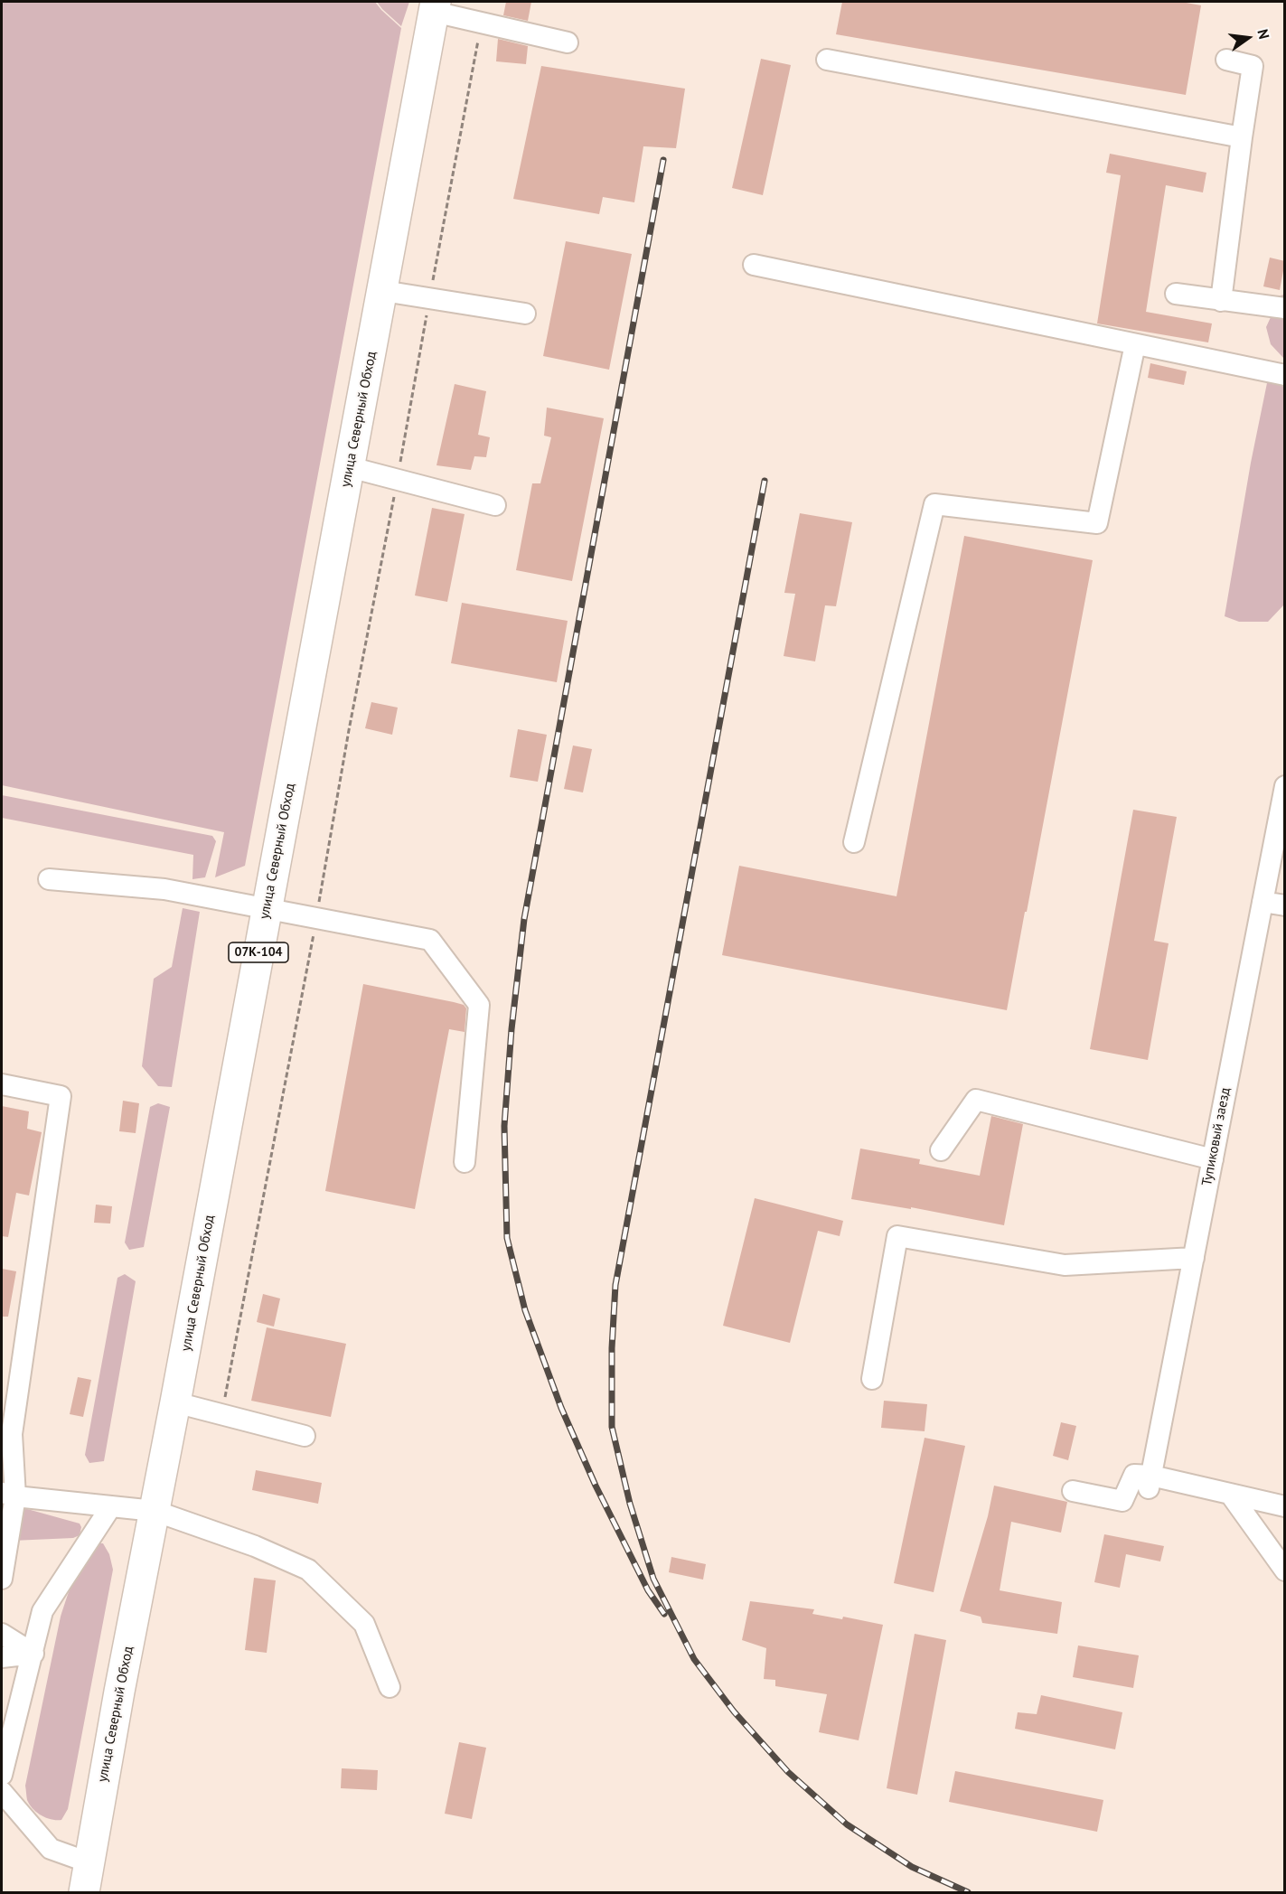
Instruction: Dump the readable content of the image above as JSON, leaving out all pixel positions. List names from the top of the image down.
{
  "streets": {
    "highway": ["улица Северный Обход", "07К-104"],
    "street": ["Тупиковый заезд"]
  },
  "north": "right"
}
